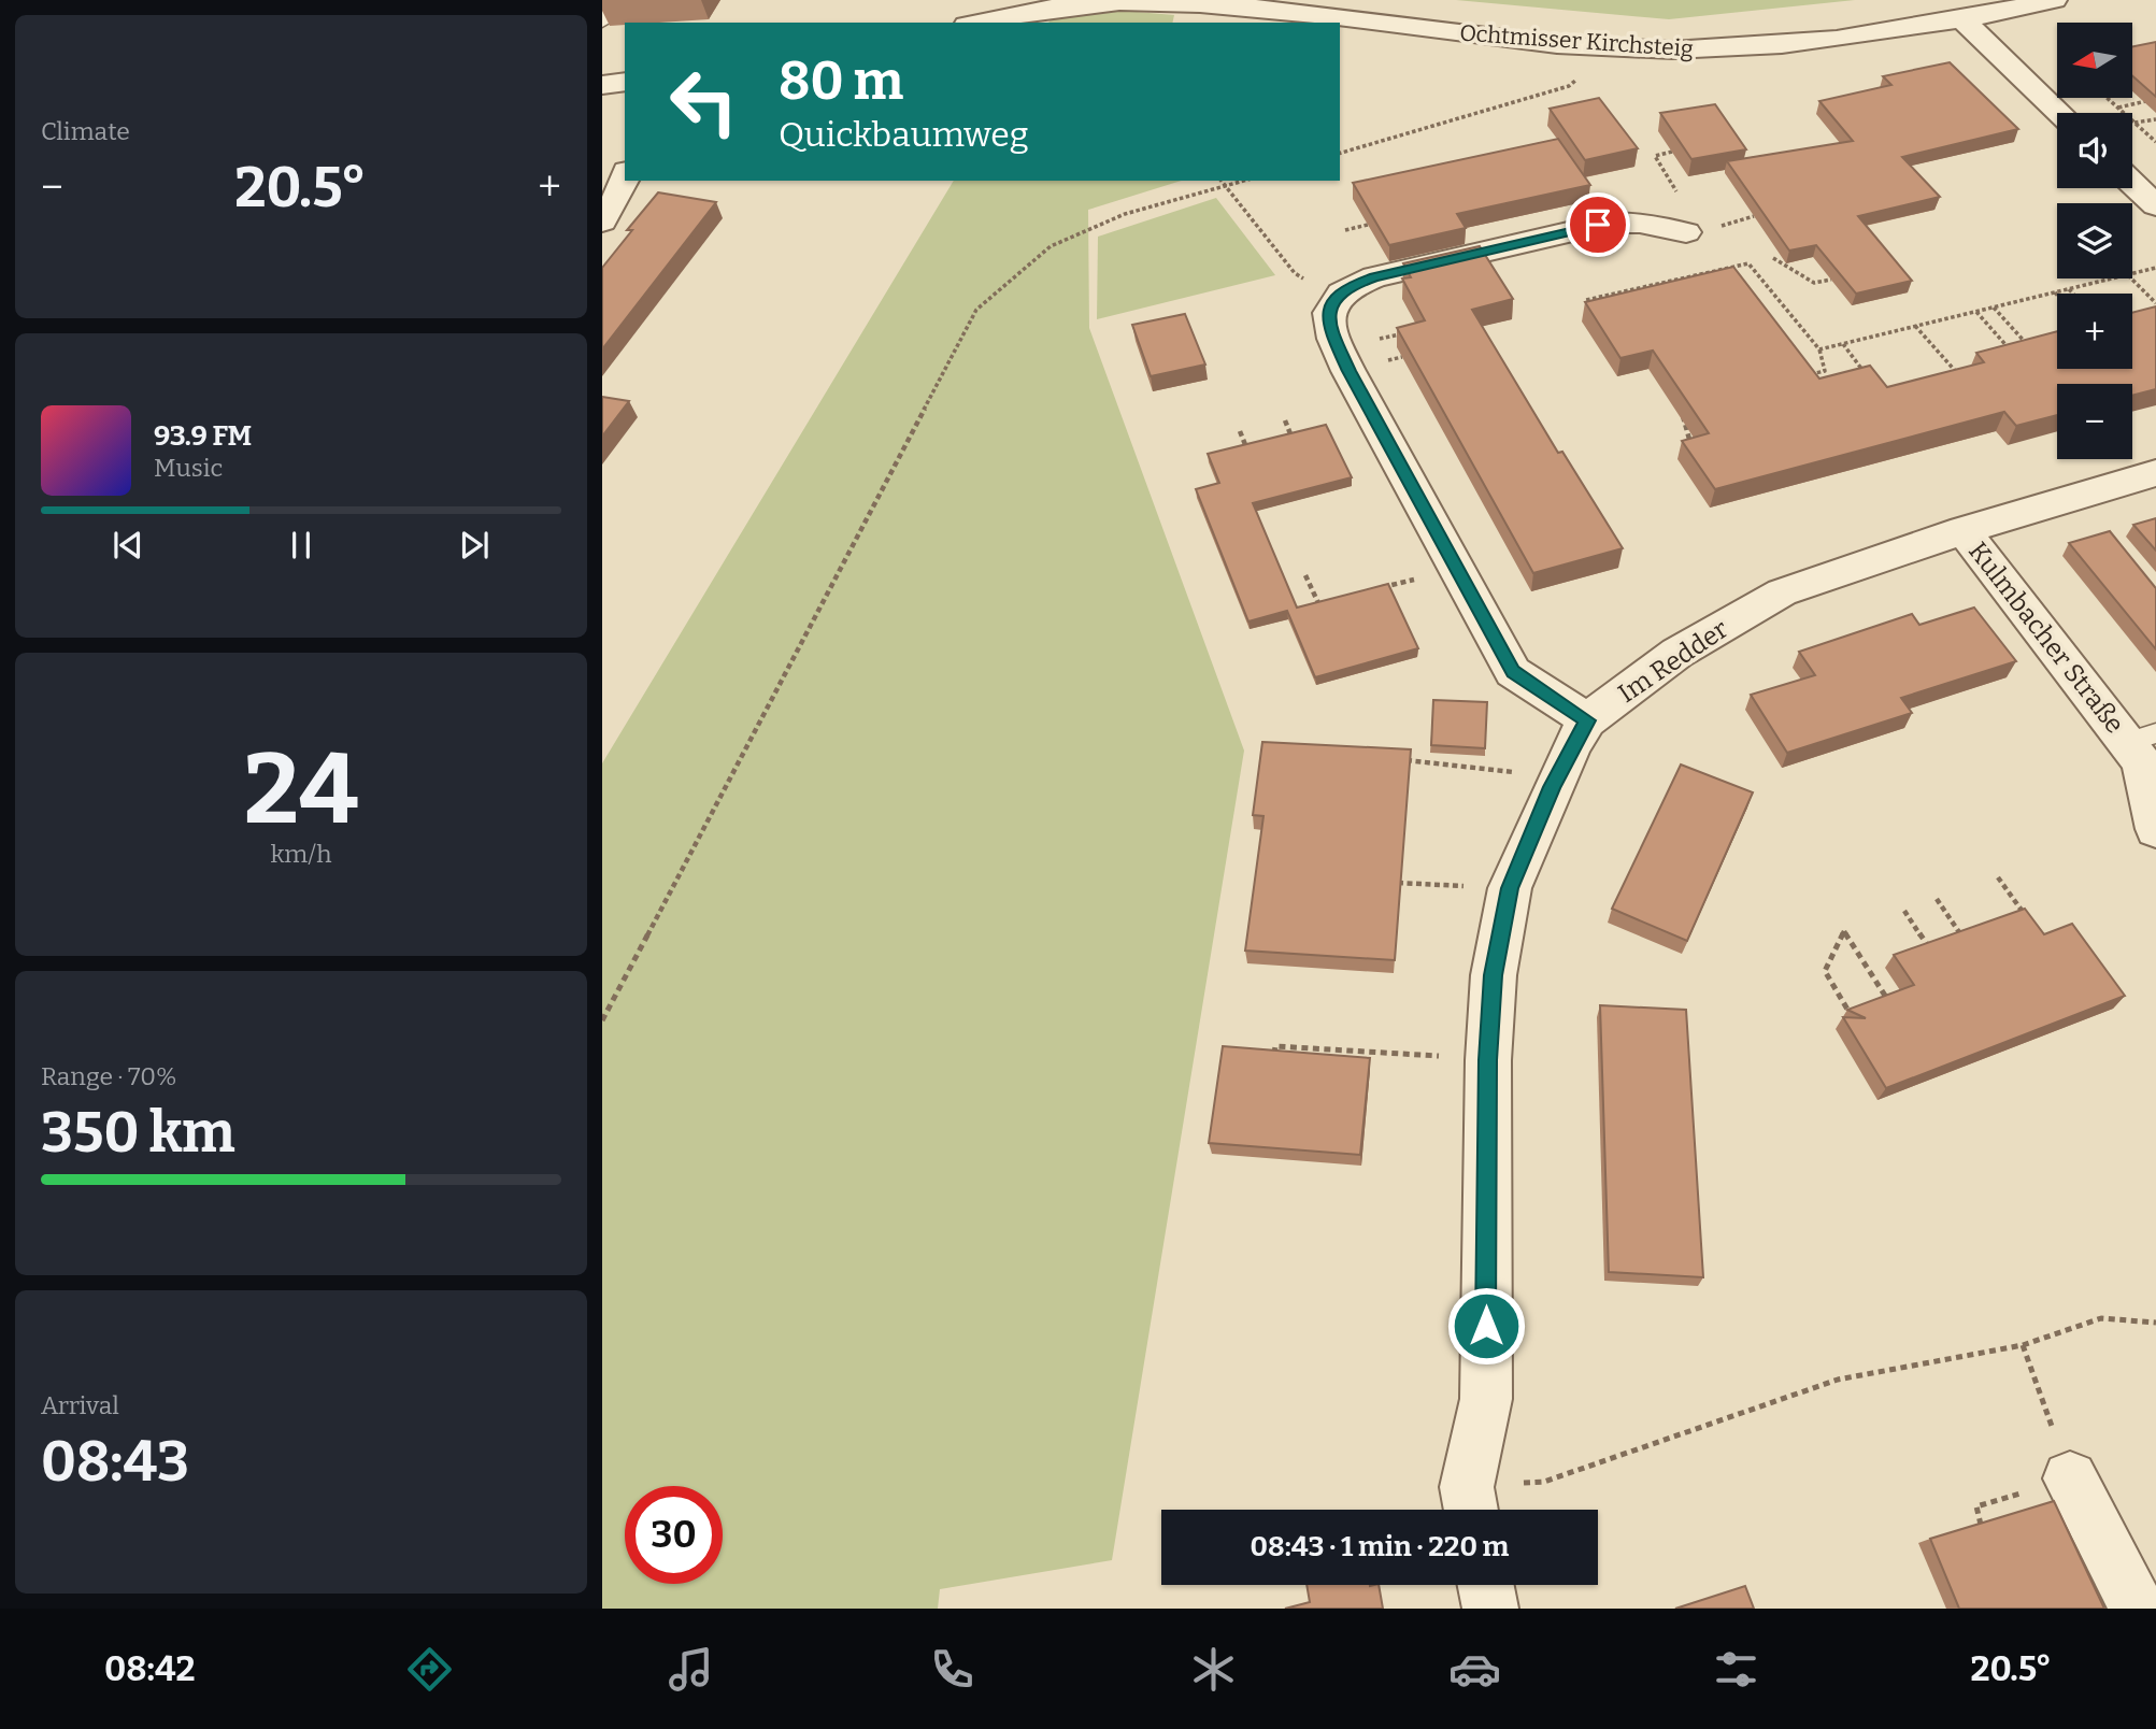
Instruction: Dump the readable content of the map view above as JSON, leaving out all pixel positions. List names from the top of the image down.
{
  "streets": {
    "street": ["Ochtmisser Kirchsteig", "Kulmbacher Straße", "Im Redder"]
  },
  "crossings": [
    ["Kulmbacher Straße", "Im Redder"]
  ],
  "north": "left",
  "page": {
    "tile": [
      "Climate",
      ["24", "km/h"],
      ["Range · 70%", "350 km"],
      ["Arrival", "08:43"]
    ],
    "map_buttons": ["+", "−"],
    "turn": ["80 m", "Quickbaumweg"],
    "heat": ["−", "20.5°", "+"],
    "song": ["93.9 FM", "Music"],
    "limit": "30",
    "trip": "08:43 · 1 min · 220 m",
    "tabs": ["08:42", "20.5°"]
  }
}
